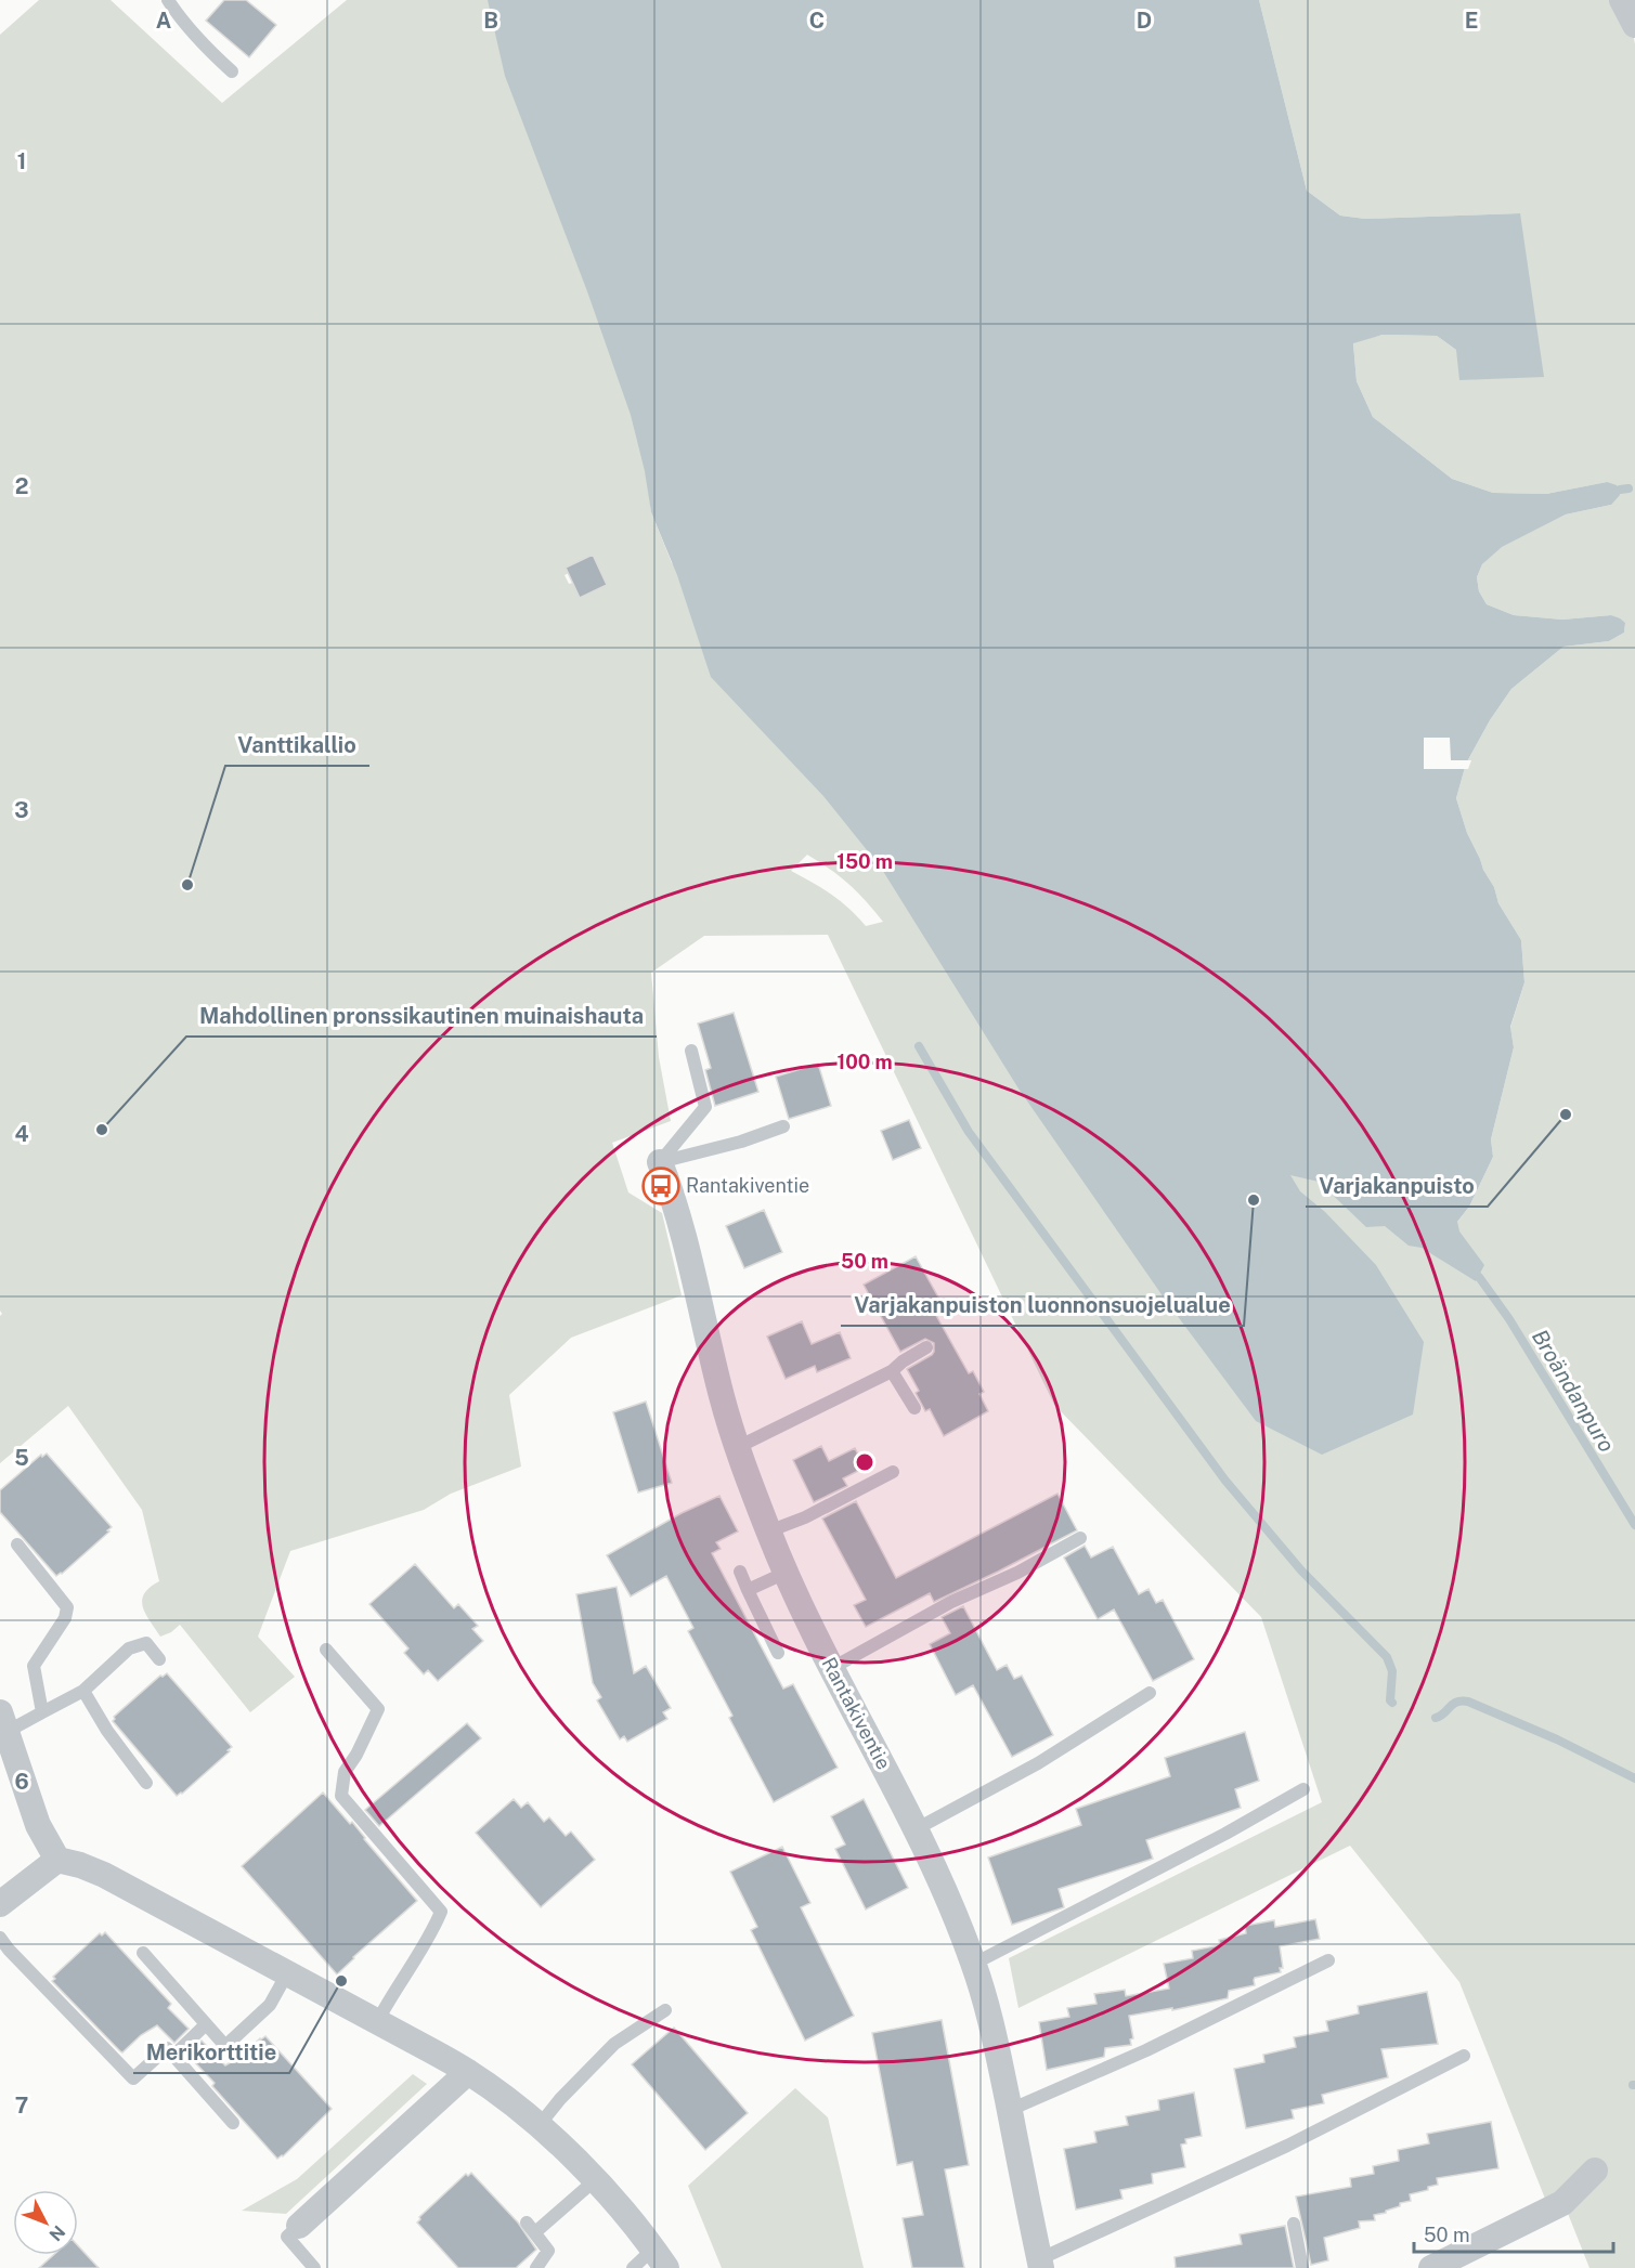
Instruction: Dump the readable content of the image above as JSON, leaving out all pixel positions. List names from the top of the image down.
{
  "streets": {
    "street": ["Rantakiventie"]
  },
  "water": ["Broändanpuro"],
  "places": {
    "other": [
      "Vanttikallio",
      "Varjakanpuisto",
      "Mahdollinen pronssikautinen muinaishauta",
      "Varjakanpuiston luonnonsuojelualue",
      "Merikorttitie"
    ],
    "bus stop": ["Rantakiventie"]
  },
  "scale_bar": "50 m",
  "north": "bottom right",
  "grid": {
    "columns": [
      "A",
      "B",
      "C",
      "D",
      "E"
    ],
    "rows": [
      "1",
      "2",
      "3",
      "4",
      "5",
      "6",
      "7"
    ]
  },
  "rings": ["150 m", "100 m", "50 m"]
}
